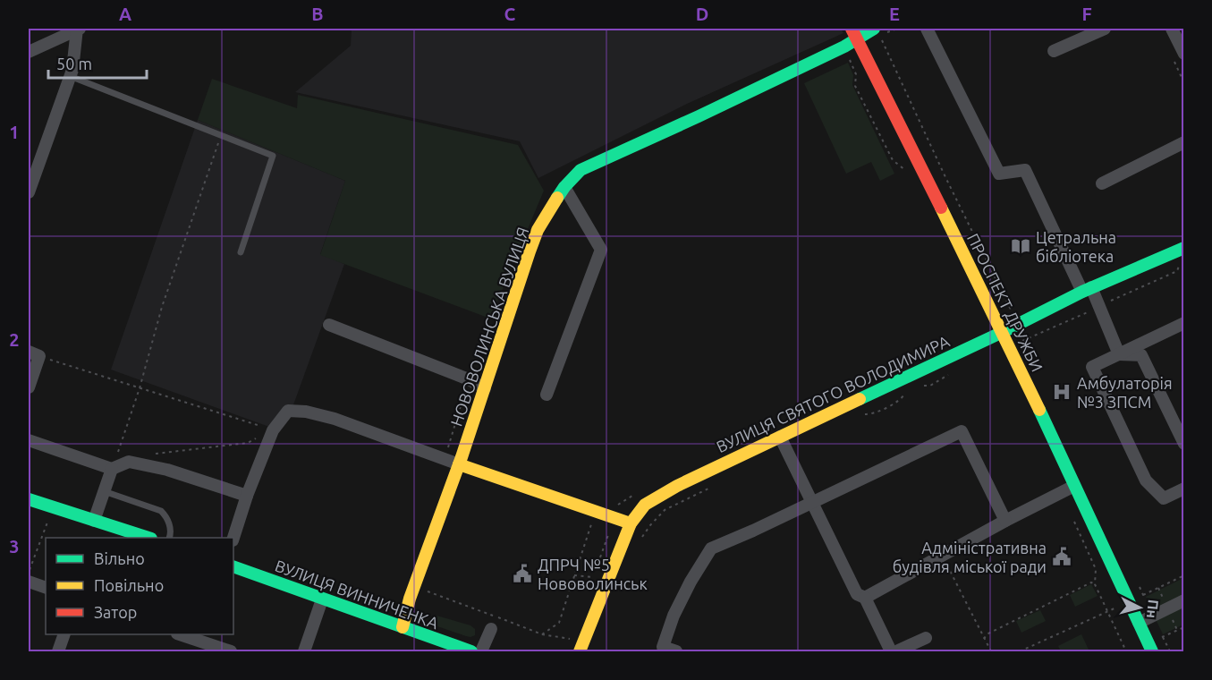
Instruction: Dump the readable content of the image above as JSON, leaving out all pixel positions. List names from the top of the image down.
{
  "streets": {
    "street": [
      "ПРОСПЕКТ ДРУЖБИ",
      "НОВОВОЛИНСЬКА ВУЛИЦЯ",
      "ВУЛИЦЯ СВЯТОГО ВОЛОДИМИРА",
      "ВУЛИЦЯ ВИННИЧЕНКА"
    ]
  },
  "crossings": [
    ["ПРОСПЕКТ ДРУЖБИ", "НОВОВОЛИНСЬКА ВУЛИЦЯ"],
    ["ПРОСПЕКТ ДРУЖБИ", "ВУЛИЦЯ СВЯТОГО ВОЛОДИМИРА"],
    ["НОВОВОЛИНСЬКА ВУЛИЦЯ", "ВУЛИЦЯ ВИННИЧЕНКА"]
  ],
  "places": {
    "library": ["Цетральна бібліотека"],
    "hospital": ["Амбулаторія №3 ЗПСМ"],
    "public building": ["Адміністративна будівля міської ради", "ДПРЧ №5 Нововолинськ"]
  },
  "legend": ["Вільно", "Повільно", "Затор"],
  "scale_bar": "50 m",
  "north": "right",
  "grid": {
    "columns": [
      "A",
      "B",
      "C",
      "D",
      "E",
      "F"
    ],
    "rows": ["1", "2", "3"]
  }
}
